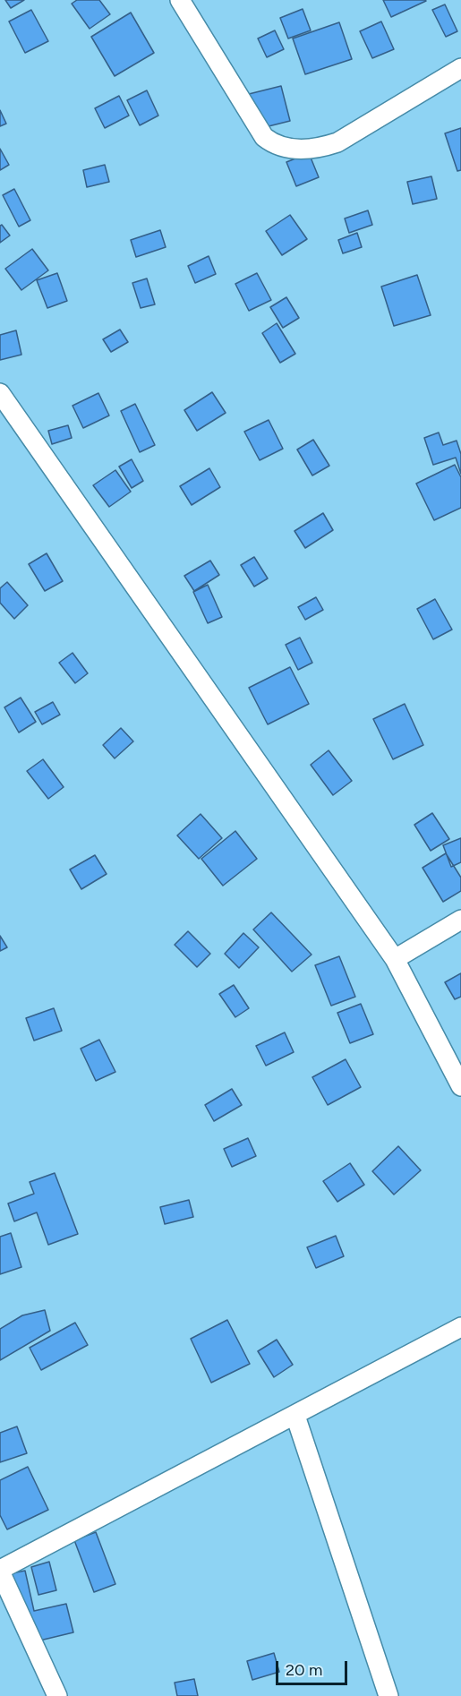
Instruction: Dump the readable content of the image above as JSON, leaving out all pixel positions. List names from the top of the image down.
{
  "scale_bar": "20 m"
}
